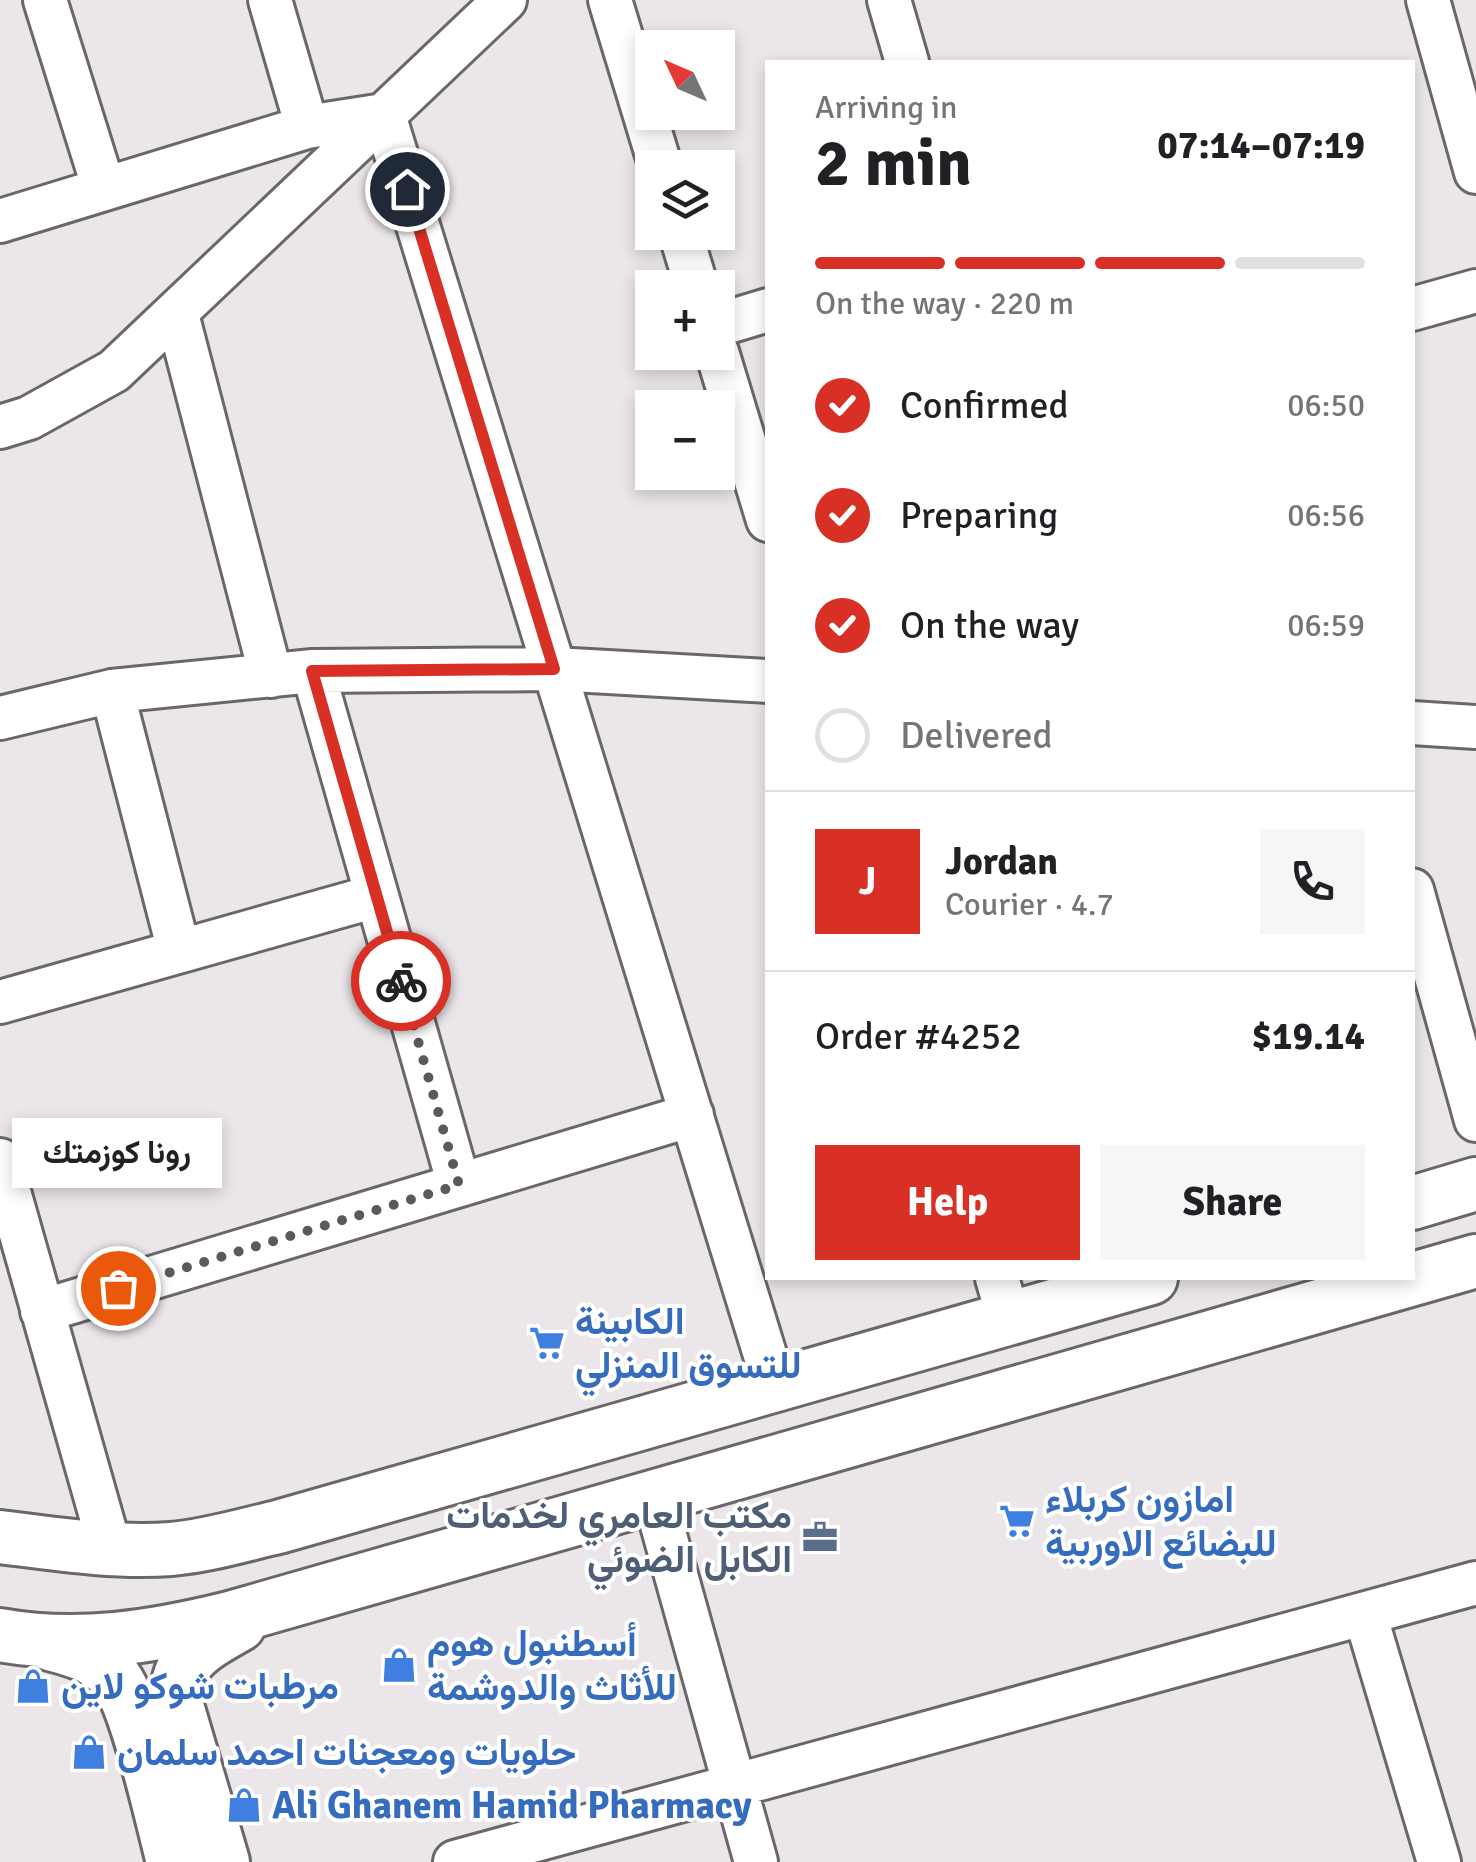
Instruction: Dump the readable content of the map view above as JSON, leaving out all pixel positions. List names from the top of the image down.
{
  "places": {
    "other": ["رونا كوزمتك"],
    "supermarket": ["الكابينة للتسوق المنزلي", "امازون كربلاء للبضائع الاوربية"],
    "office": ["مكتب العامري لخدمات الكابل الضوئي"],
    "shop": [
      "أسطنبول هوم للأثاث والدوشمة",
      "مرطبات شوكو لاين",
      "حلويات ومعجنات احمد سلمان",
      "Ali Ghanem Hamid Pharmacy"
    ]
  },
  "north": "top left",
  "page": {
    "map_buttons": ["+", "−"],
    "heading": ["2 min", "Arriving in", "07:14–07:19"],
    "panel": [
      "Jordan",
      "Courier · 4.7",
      "Order #4252",
      "$19.14"
    ],
    "bar": "On the way · 220 m",
    "list": [
      ["Confirmed", "06:50"],
      ["Preparing", "06:56"],
      ["On the way", "06:59"],
      "Delivered"
    ],
    "round": "J",
    "bubble": "رونا كوزمتك",
    "buttons": ["Help", "Share"]
  }
}
